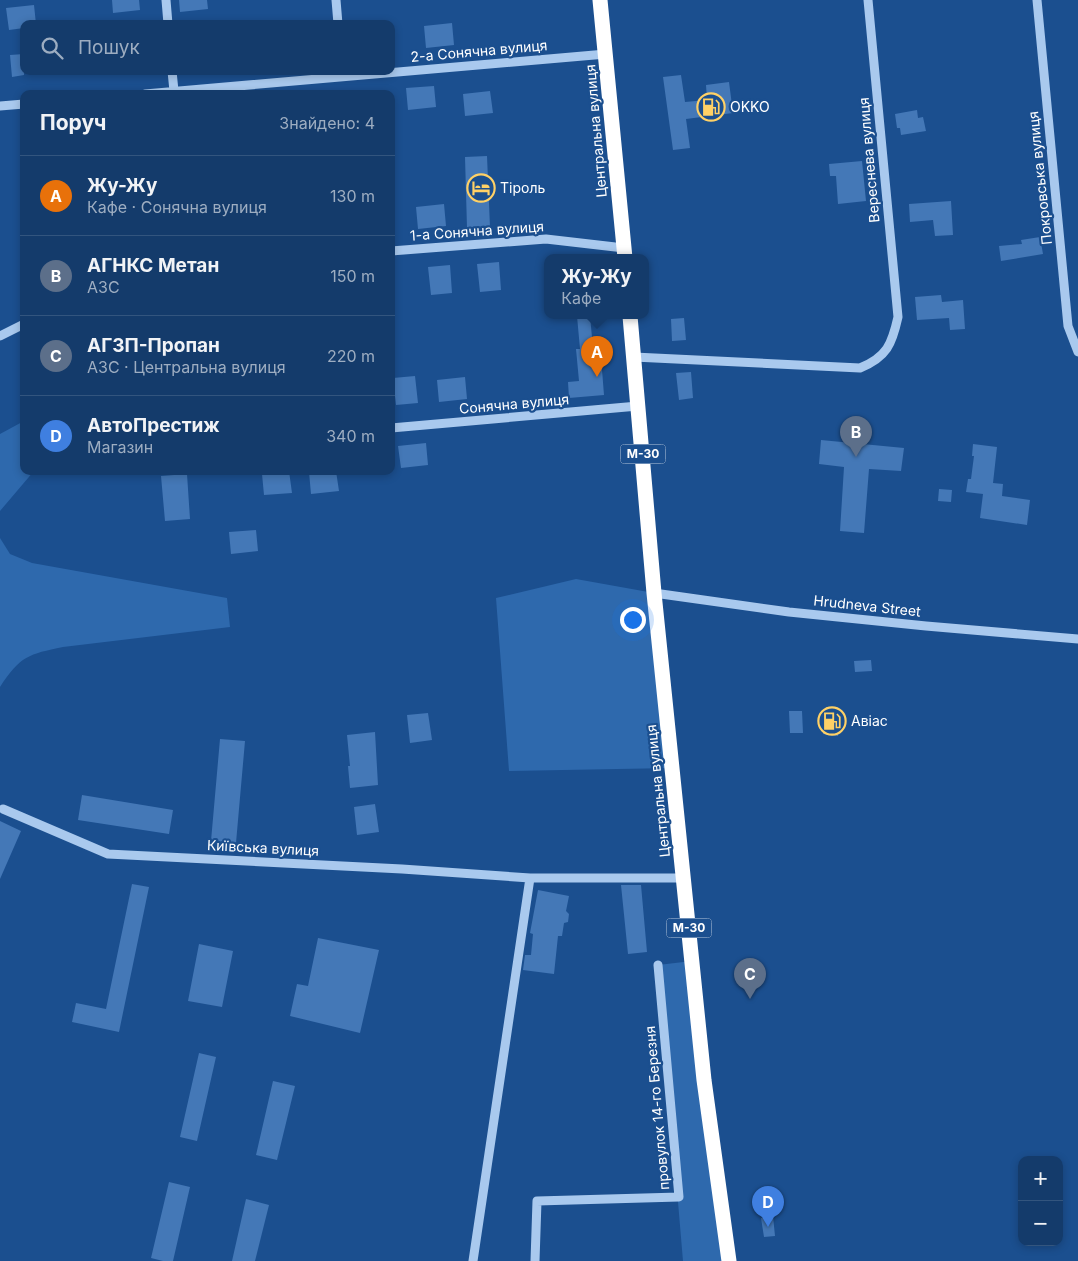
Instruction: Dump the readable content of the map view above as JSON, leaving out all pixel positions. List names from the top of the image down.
{
  "streets": {
    "highway": ["Центральна вулиця", "М-30"],
    "street": [
      "2-а Сонячна вулиця",
      "Вереснева вулиця",
      "Покровська вулиця",
      "1-а Сонячна вулиця",
      "Сонячна вулиця",
      "Hrudneva Street",
      "Київська вулиця",
      "провулок 14-го Березня"
    ]
  },
  "crossings": [
    ["2-а Сонячна вулиця", "Центральна вулиця"],
    ["Центральна вулиця", "Вереснева вулиця"],
    ["Центральна вулиця", "1-а Сонячна вулиця"],
    ["Центральна вулиця", "Сонячна вулиця"],
    ["Центральна вулиця", "Hrudneva Street"],
    ["Центральна вулиця", "Київська вулиця"]
  ],
  "places": {
    "fuel station": ["OKKO", "Авіас"],
    "hotel": ["Тіроль"]
  },
  "page": {
    "search": "Пошук",
    "heading": ["Поруч", "Знайдено: 4"],
    "list": [
      {
        "mark": "A",
        "name": "Жу-Жу",
        "note": "Кафе · Сонячна вулиця",
        "value": "130 m"
      },
      {
        "mark": "B",
        "name": "АГНКС Метан",
        "note": "АЗС",
        "value": "150 m"
      },
      {
        "mark": "C",
        "name": "АГЗП-Пропан",
        "note": "АЗС · Центральна вулиця",
        "value": "220 m"
      },
      {
        "mark": "D",
        "name": "АвтоПрестиж",
        "note": "Магазин",
        "value": "340 m"
      }
    ],
    "popup": ["Жу-Жу", "Кафе"],
    "pins": [
      "A",
      "B",
      "C",
      "D"
    ],
    "map_buttons": ["+", "−"]
  }
}
